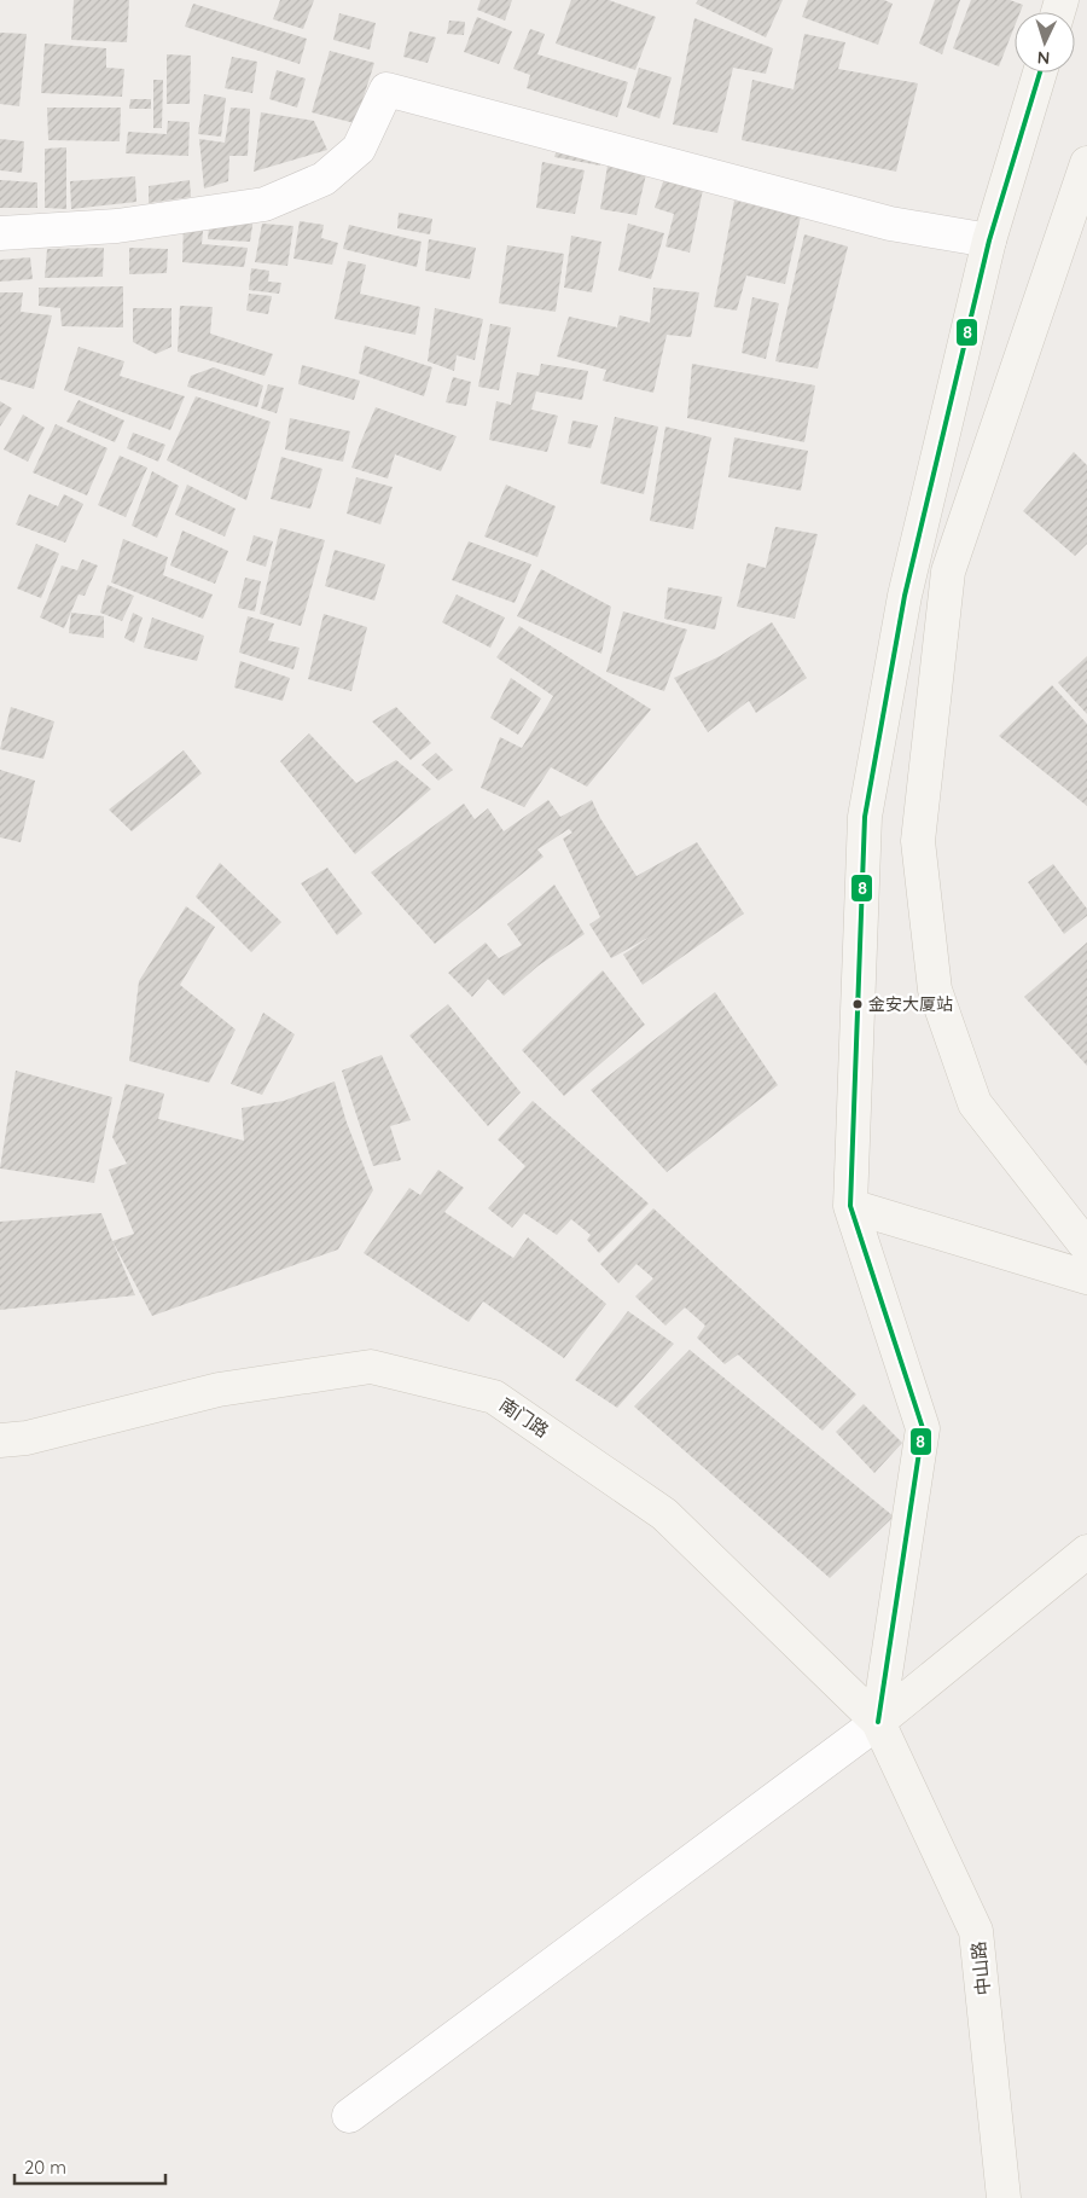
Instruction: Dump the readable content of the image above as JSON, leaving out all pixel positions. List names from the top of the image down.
{
  "streets": {
    "main road": ["南门路", "中山路"]
  },
  "crossings": [
    ["南门路", "中山路"]
  ],
  "places": ["金安大厦站"],
  "lines": ["transit line 8"],
  "scale_bar": "20 m",
  "north": "bottom"
}
